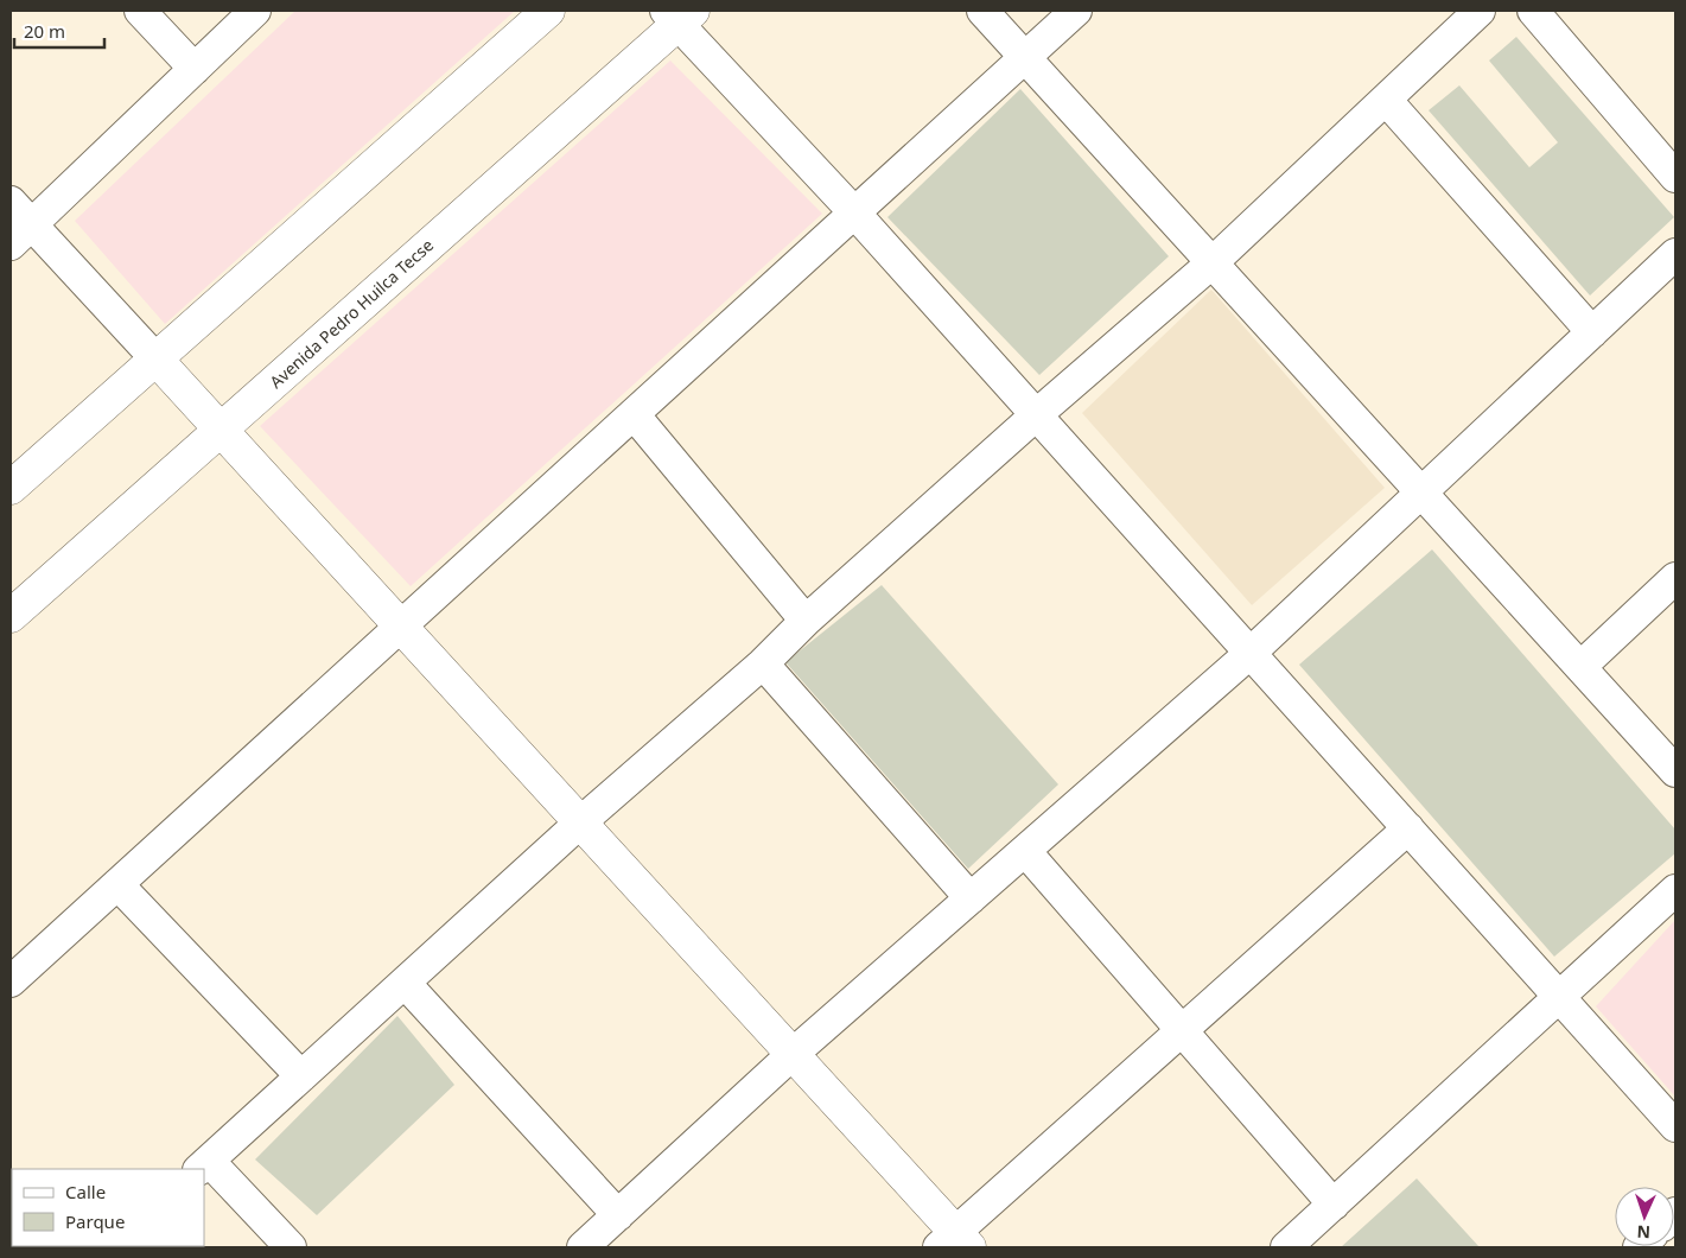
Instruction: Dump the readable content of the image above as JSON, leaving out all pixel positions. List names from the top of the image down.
{
  "streets": {
    "main road": ["Avenida Pedro Huilca Tecse"]
  },
  "legend": ["Calle", "Parque"],
  "scale_bar": "20 m",
  "north": "bottom"
}
